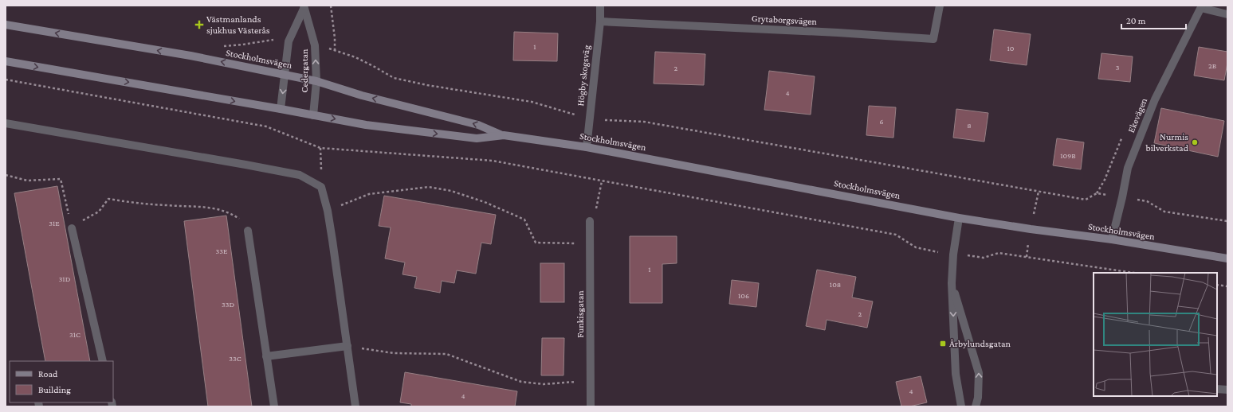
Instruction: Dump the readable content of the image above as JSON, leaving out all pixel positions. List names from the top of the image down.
{
  "streets": {
    "main road": ["Stockholmsvägen"],
    "street": [
      "Grytaborgsvägen",
      "Cedergatan",
      "Högby skogsväg",
      "Ekevägen",
      "Funkisgatan"
    ]
  },
  "crossings": [
    ["Grytaborgsvägen", "Högby skogsväg"],
    ["Stockholmsvägen", "Cedergatan"],
    ["Stockholmsvägen", "Högby skogsväg"],
    ["Stockholmsvägen", "Ekevägen"]
  ],
  "places": {
    "health": ["Västmanlands sjukhus Västerås"],
    "other": ["Nurmis bilverkstad"],
    "transit": ["Årbylundsgatan"]
  },
  "house_numbers": [
    "1",
    "10",
    "2B",
    "3",
    "2",
    "4",
    "6",
    "8",
    "109B",
    "31E",
    "33E",
    "1",
    "31D",
    "108",
    "106",
    "33D",
    "2",
    "31C",
    "33C",
    "4",
    "4"
  ],
  "legend": ["Road", "Building"],
  "scale_bar": "20 m"
}
